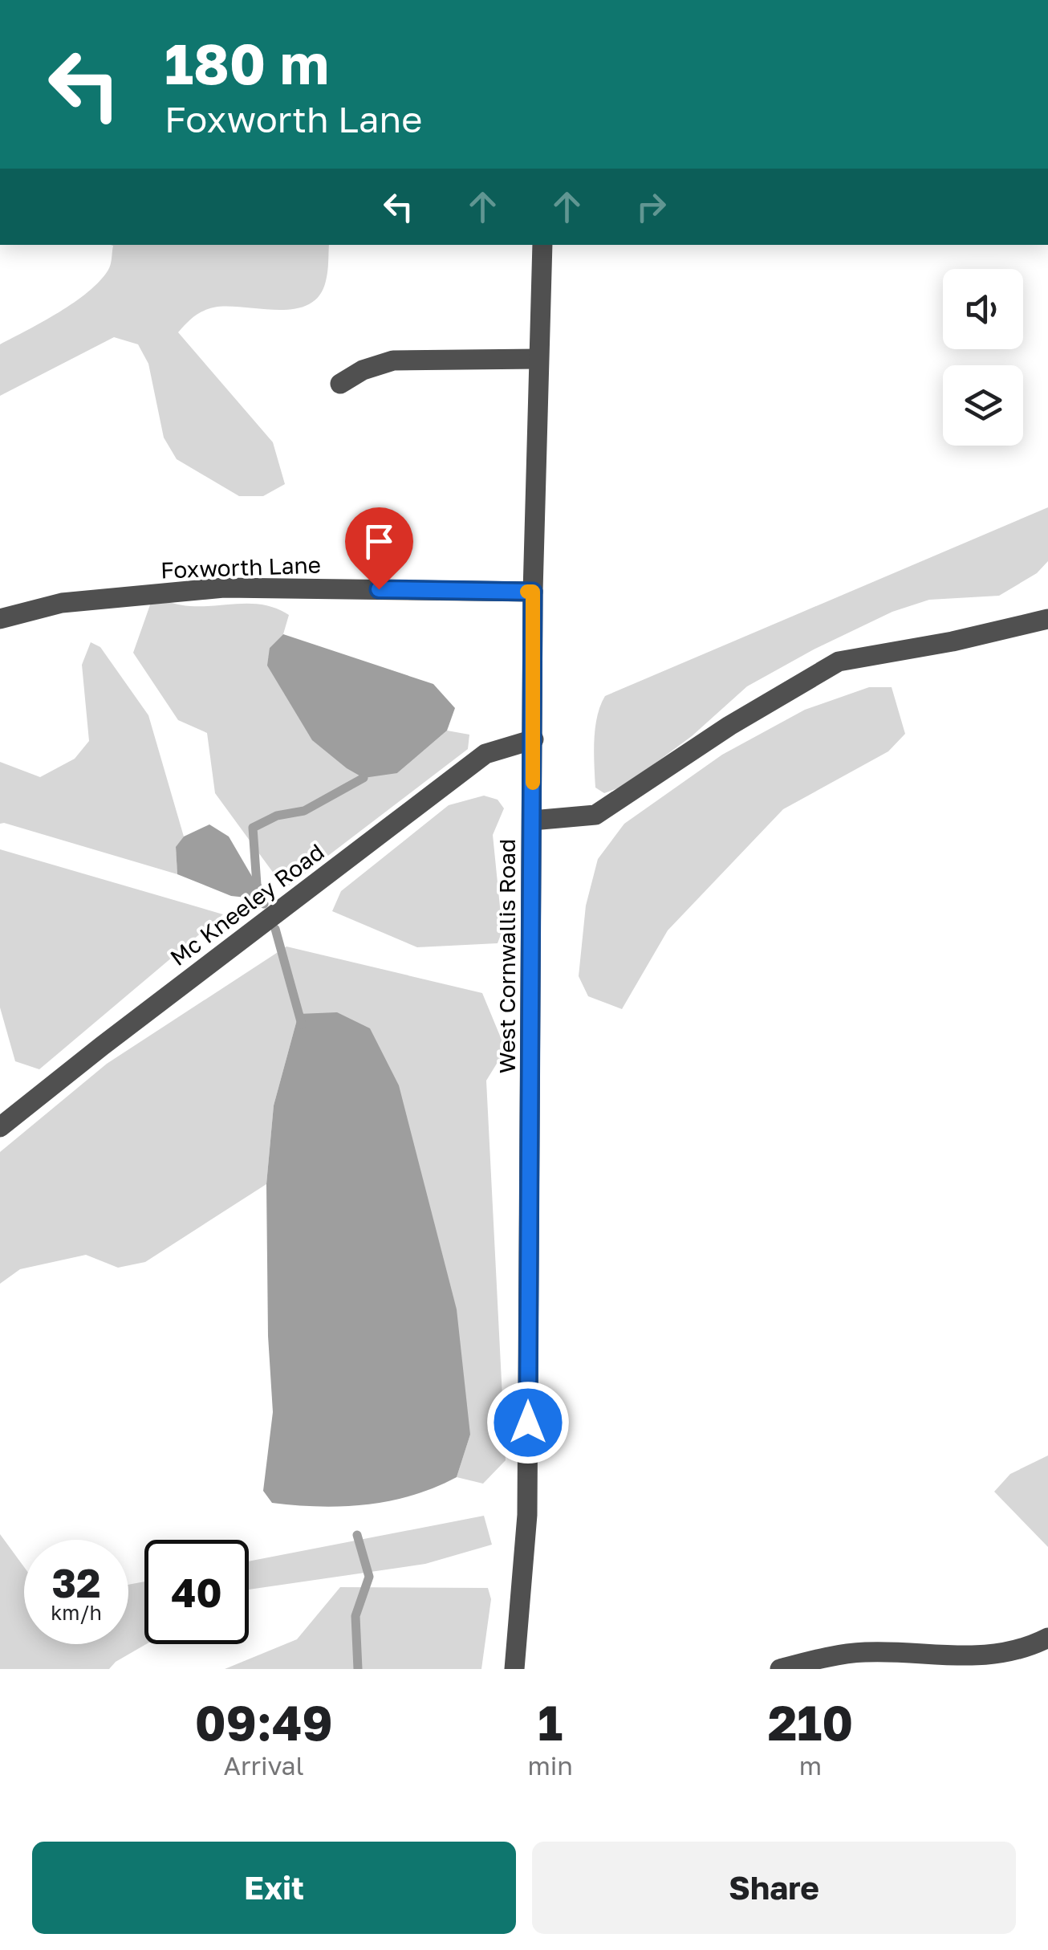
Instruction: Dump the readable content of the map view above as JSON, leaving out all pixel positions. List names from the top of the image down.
{
  "streets": {
    "street": ["Foxworth Lane", "Mc Kneeley Road", "West Cornwallis Road"]
  },
  "crossings": [
    ["Foxworth Lane", "West Cornwallis Road"],
    ["Mc Kneeley Road", "West Cornwallis Road"]
  ],
  "page": {
    "turn": ["180 m", "Foxworth Lane"],
    "speed": "32 km/h",
    "limit": "40",
    "eta": [
      "09:49",
      "Arrival",
      "1",
      "min",
      "210",
      "m"
    ],
    "buttons": ["Exit", "Share"]
  }
}
